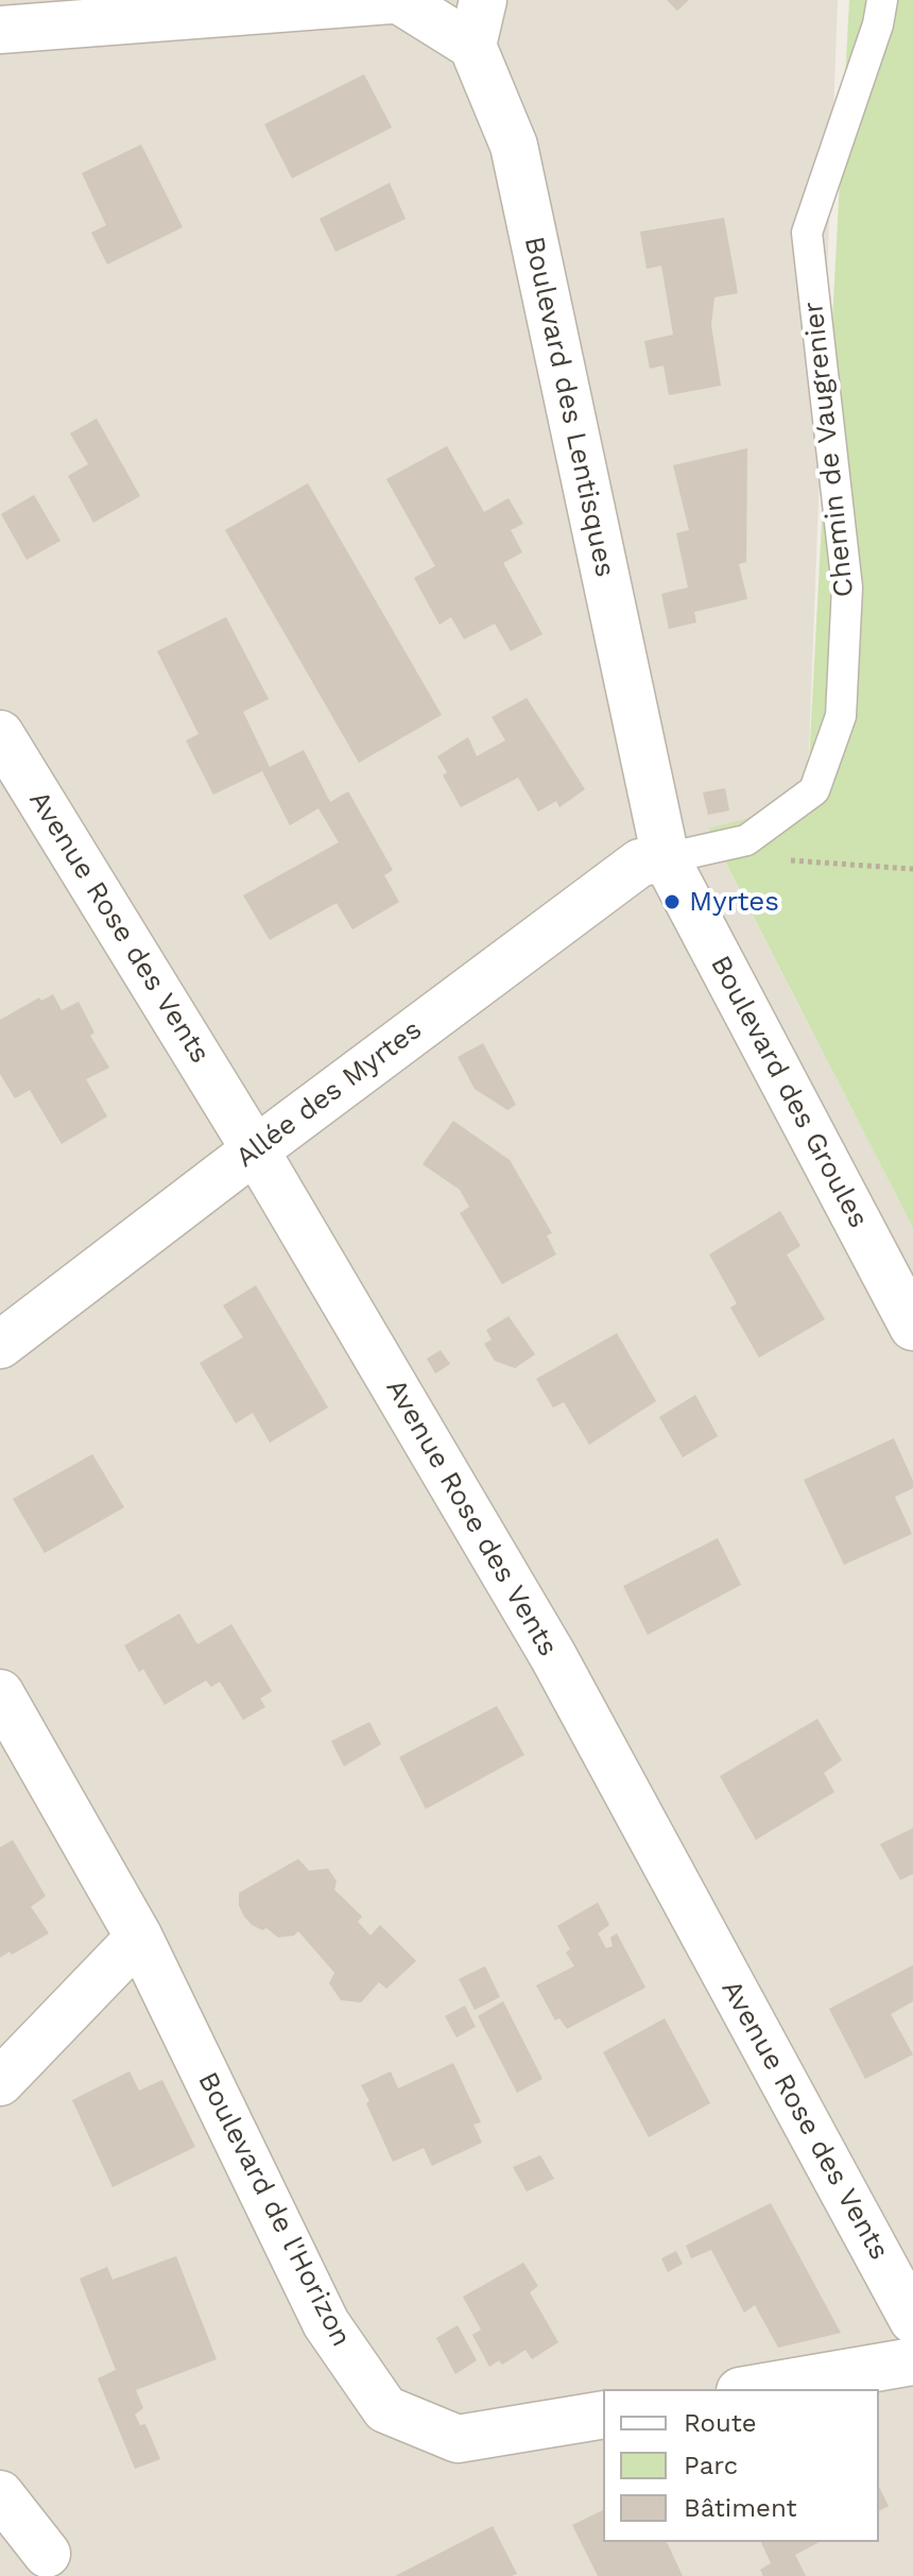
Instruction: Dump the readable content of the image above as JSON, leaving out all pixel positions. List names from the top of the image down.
{
  "streets": {
    "street": [
      "Boulevard des Lentisques",
      "Avenue Rose des Vents",
      "Boulevard des Groules",
      "Allée des Myrtes",
      "Boulevard de l'Horizon"
    ],
    "lane": ["Chemin de Vaugrenier"]
  },
  "crossings": [
    ["Boulevard des Lentisques", "Chemin de Vaugrenier"],
    ["Boulevard des Lentisques", "Boulevard des Groules"],
    ["Boulevard des Lentisques", "Allée des Myrtes"],
    ["Chemin de Vaugrenier", "Boulevard des Groules"],
    ["Chemin de Vaugrenier", "Allée des Myrtes"],
    ["Avenue Rose des Vents", "Allée des Myrtes"],
    ["Boulevard des Groules", "Allée des Myrtes"]
  ],
  "places": ["Myrtes"],
  "legend": ["Route", "Parc", "Bâtiment"]
}
